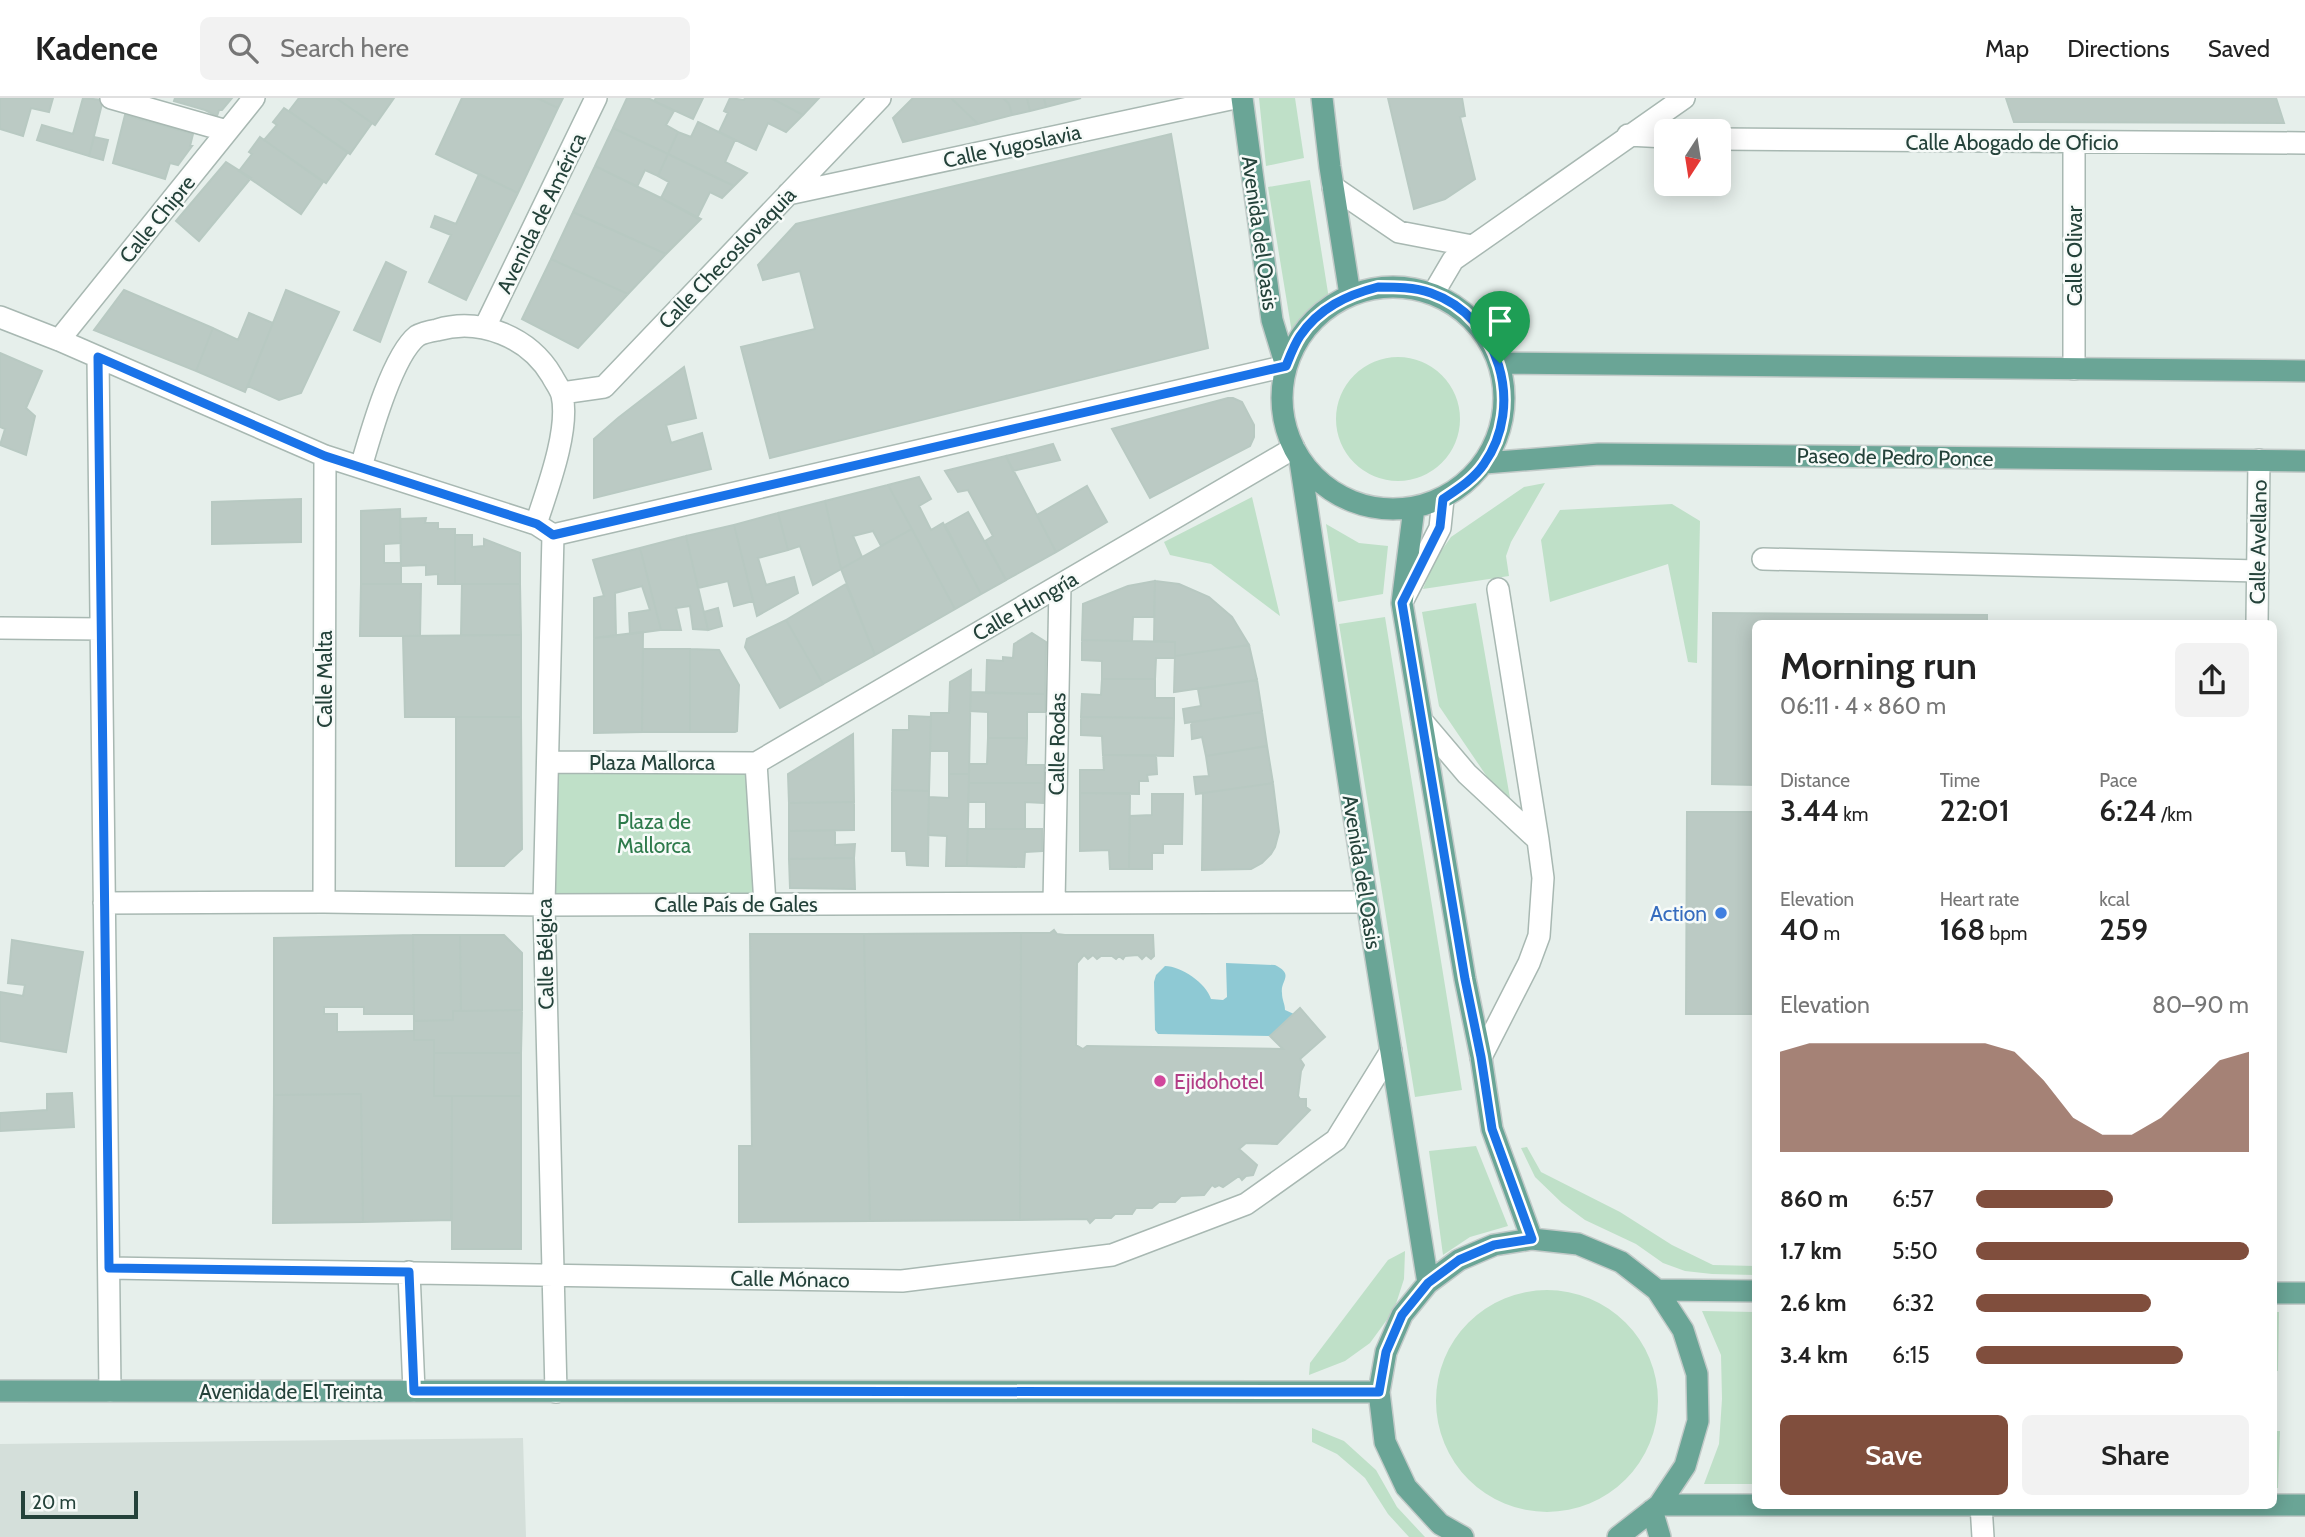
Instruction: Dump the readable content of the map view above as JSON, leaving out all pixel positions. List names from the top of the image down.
{
  "streets": {
    "main road": ["Avenida del Oasis", "Paseo de Pedro Ponce", "Avenida de El Treinta"],
    "street": [
      "Calle Abogado de Oficio",
      "Calle Yugoslavia",
      "Avenida de América",
      "Calle Chipre",
      "Calle Olivar",
      "Calle Checoslovaquia",
      "Calle Avellano",
      "Calle Hungría",
      "Calle Malta",
      "Calle Rodas",
      "Plaza Mallorca",
      "Calle País de Gales",
      "Calle Bélgica",
      "Calle Mónaco"
    ]
  },
  "crossings": [
    ["Calle Abogado de Oficio", "Calle Olivar"],
    ["Calle Yugoslavia", "Calle Checoslovaquia"],
    ["Avenida del Oasis", "Paseo de Pedro Ponce"],
    ["Avenida del Oasis", "Calle Hungría"],
    ["Avenida del Oasis", "Calle País de Gales"],
    ["Avenida del Oasis", "Calle Mónaco"],
    ["Calle Checoslovaquia", "Calle Bélgica"],
    ["Paseo de Pedro Ponce", "Calle Avellano"],
    ["Paseo de Pedro Ponce", "Calle Hungría"],
    ["Calle Hungría", "Calle Rodas"],
    ["Calle Hungría", "Plaza Mallorca"],
    ["Calle Malta", "Calle País de Gales"],
    ["Calle Rodas", "Calle País de Gales"],
    ["Plaza Mallorca", "Calle Bélgica"],
    ["Calle País de Gales", "Calle Bélgica"],
    ["Calle Bélgica", "Calle Mónaco"],
    ["Calle Bélgica", "Avenida de El Treinta"]
  ],
  "parks": ["Plaza de Mallorca"],
  "places": ["Action", "Ejidohotel"],
  "scale_bar": "20 m",
  "north": "bottom",
  "page": {
    "header": "Kadence",
    "search": "Search here",
    "nav": ["Map", "Directions", "Saved"],
    "heading": ["Morning run", "06:11 · 4 × 860 m"],
    "stats": [
      ["Distance", "3.44 km"],
      ["Time", "22:01"],
      ["Pace", "6:24 /km"],
      ["Elevation", "40 m"],
      ["Heart rate", "168 bpm"],
      ["kcal", "259"]
    ],
    "chart": ["Elevation", "80–90 m"],
    "list": [
      {
        "name": "860 m",
        "note": "6:57"
      },
      {
        "name": "1.7 km",
        "note": "5:50"
      },
      {
        "name": "2.6 km",
        "note": "6:32"
      },
      {
        "name": "3.4 km",
        "note": "6:15"
      }
    ],
    "buttons": ["Save", "Share"],
    "scale": "20 m"
  }
}
